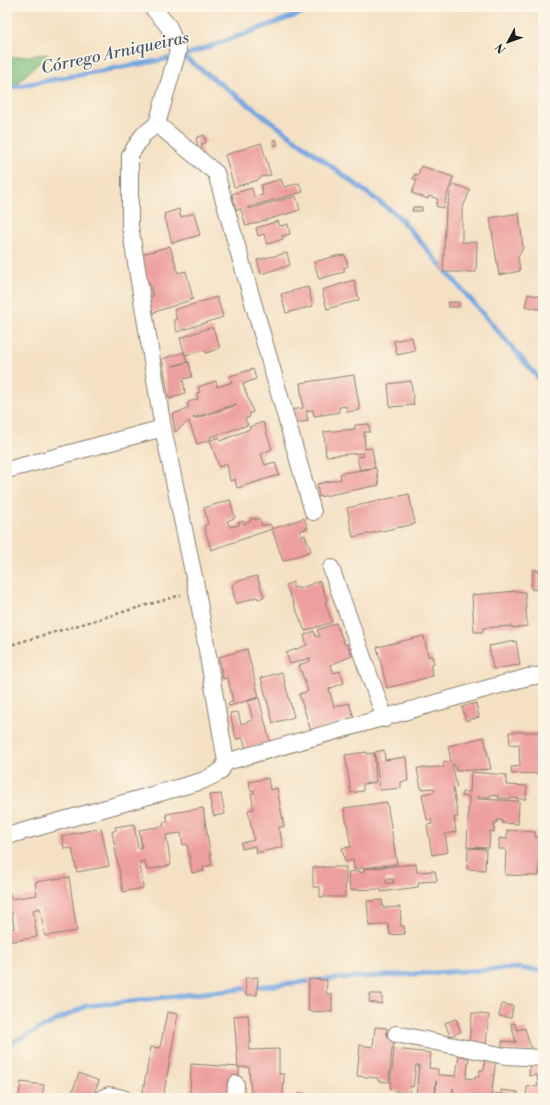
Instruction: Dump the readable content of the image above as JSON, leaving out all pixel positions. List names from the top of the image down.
{
  "water": ["Córrego Arniqueiras"],
  "north": "bottom left"
}
